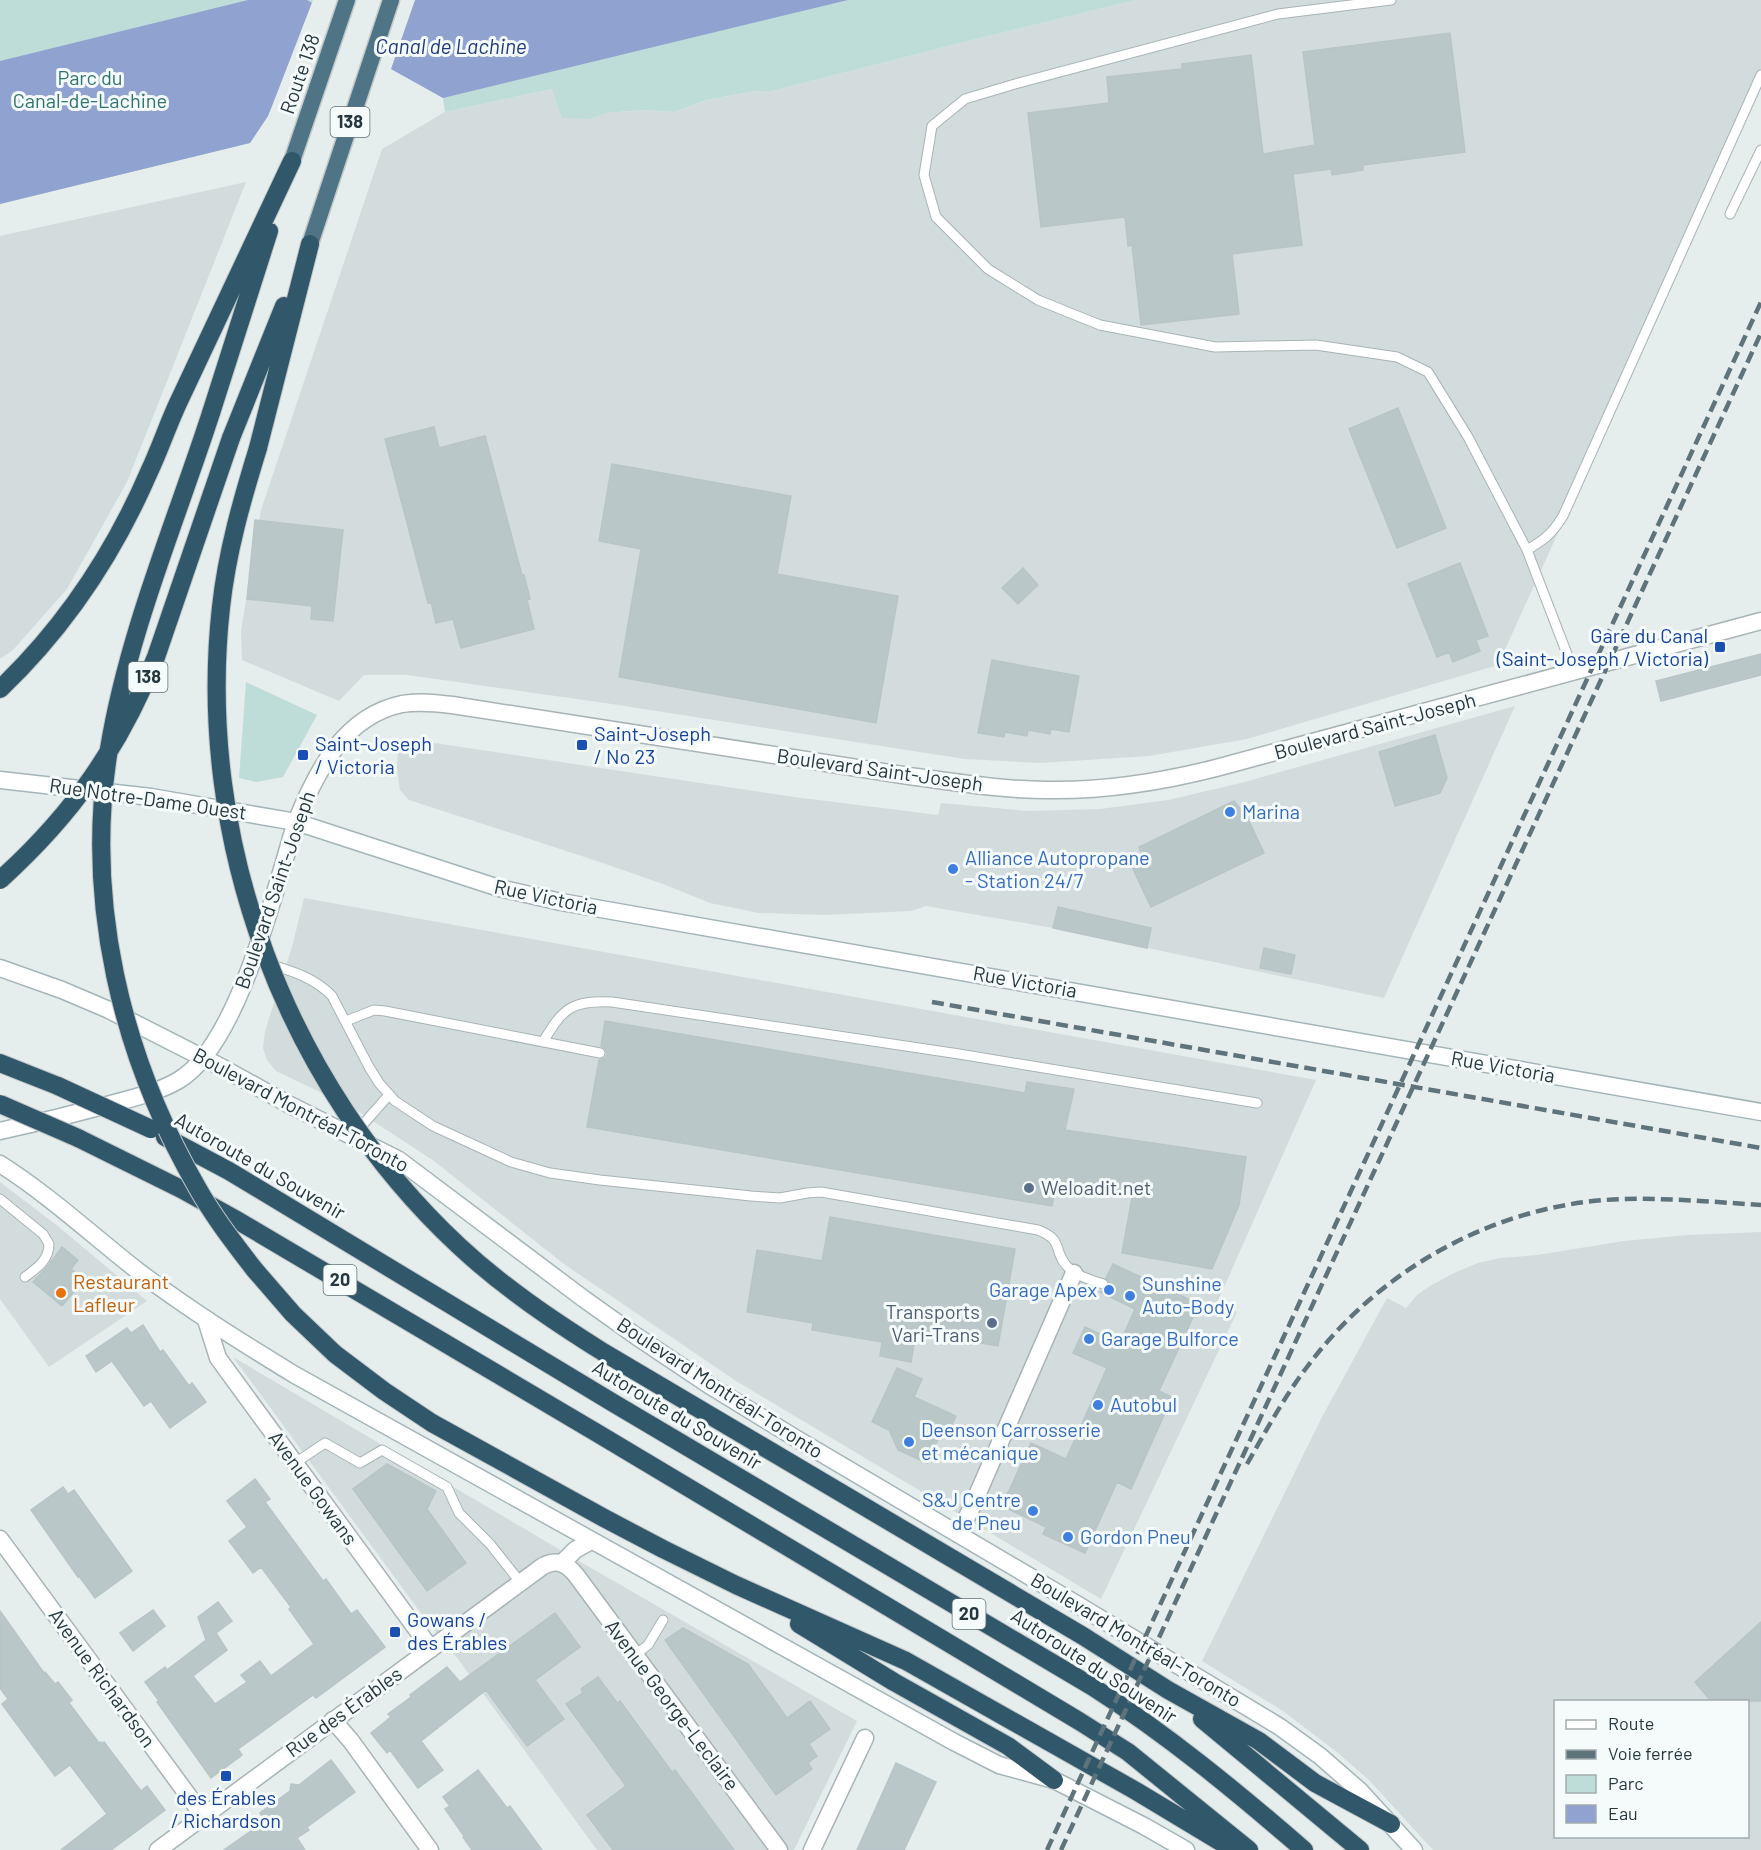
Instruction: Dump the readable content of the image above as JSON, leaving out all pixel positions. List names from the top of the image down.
{
  "streets": {
    "highway": [
      "Route 138",
      "138",
      "Autoroute du Souvenir",
      "20"
    ],
    "main road": [
      "Boulevard Saint-Joseph",
      "Rue Notre-Dame Ouest",
      "Rue Victoria",
      "Boulevard Montréal-Toronto",
      "Avenue Gowans",
      "Avenue Richardson",
      "Avenue George-Leclaire",
      "Rue des Érables"
    ]
  },
  "crossings": [
    ["Route 138", "138"],
    ["Boulevard Saint-Joseph", "Rue Notre-Dame Ouest"],
    ["Boulevard Saint-Joseph", "Rue Victoria"],
    ["Boulevard Saint-Joseph", "Boulevard Montréal-Toronto"],
    ["Rue Notre-Dame Ouest", "Rue Victoria"],
    ["Avenue Gowans", "Rue des Érables"],
    ["Avenue Richardson", "Rue des Érables"],
    ["Avenue George-Leclaire", "Rue des Érables"]
  ],
  "water": ["Canal de Lachine"],
  "parks": ["Parc du Canal-de-Lachine"],
  "places": {
    "transit": [
      "Gare du Canal (Saint-Joseph / Victoria)",
      "Saint-Joseph / No 23",
      "Saint-Joseph / Victoria",
      "Gowans / des Érables",
      "des Érables / Richardson"
    ],
    "other": [
      "Marina",
      "Alliance Autopropane - Station 24/7",
      "Weloadit.net",
      "Garage Apex",
      "Restaurant Lafleur",
      "Sunshine Auto-Body",
      "Transports Vari-Trans",
      "Garage Bulforce",
      "Autobul",
      "Deenson Carrosserie et mécanique",
      "S&J Centre de Pneu",
      "Gordon Pneu"
    ]
  },
  "legend": [
    "Route",
    "Voie ferrée",
    "Parc",
    "Eau"
  ]
}
